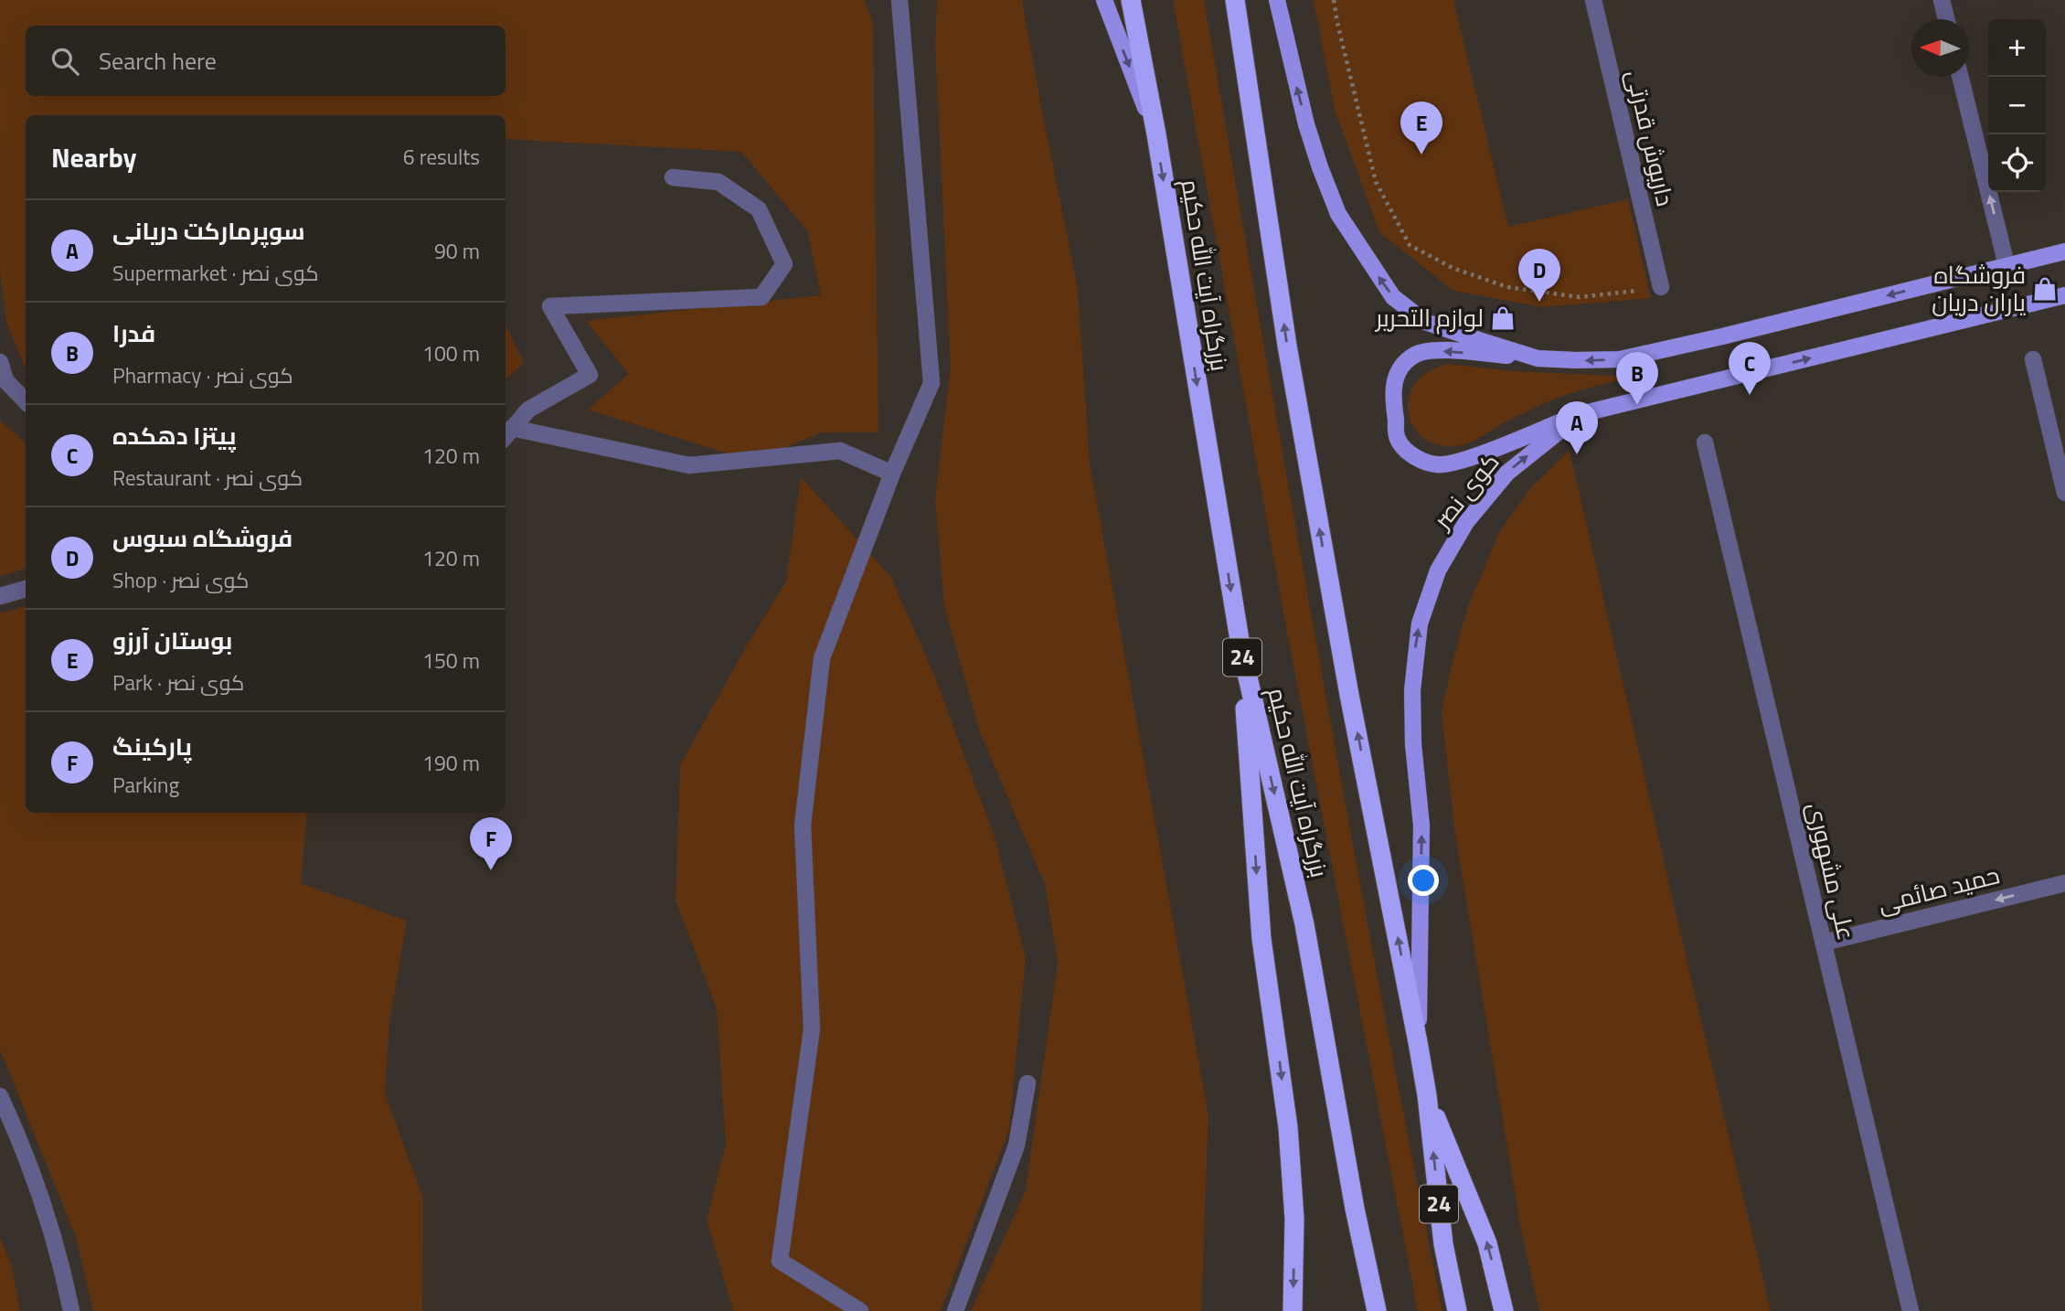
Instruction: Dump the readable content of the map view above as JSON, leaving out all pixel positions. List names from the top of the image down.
{
  "streets": {
    "highway": ["بزرگراه آیت الله حکیم", "24"],
    "main road": ["کوی نصر"],
    "street": ["داریوش قدرتی", "علی مشهوری", "حمید صائمی"]
  },
  "crossings": [
    ["کوی نصر", "24"],
    ["علی مشهوری", "حمید صائمی"]
  ],
  "one_way": ["کوی نصر", "حمید صائمی"],
  "places": {
    "shop": ["فروشگاه یاران دریان", "لوازم التحریر"]
  },
  "north": "left",
  "page": {
    "map_buttons": ["+", "−"],
    "search": "Search here",
    "pins": [
      "E",
      "D",
      "C",
      "B",
      "A",
      "F"
    ],
    "heading": ["Nearby", "6 results"],
    "list": [
      {
        "mark": "A",
        "name": "سوپرمارکت دریانی",
        "note": "Supermarket · کوی نصر",
        "value": "90 m"
      },
      {
        "mark": "B",
        "name": "فدرا",
        "note": "Pharmacy · کوی نصر",
        "value": "100 m"
      },
      {
        "mark": "C",
        "name": "پیتزا دهکده",
        "note": "Restaurant · کوی نصر",
        "value": "120 m"
      },
      {
        "mark": "D",
        "name": "فروشگاه سبوس",
        "note": "Shop · کوی نصر",
        "value": "120 m"
      },
      {
        "mark": "E",
        "name": "بوستان آرزو",
        "note": "Park · کوی نصر",
        "value": "150 m"
      },
      {
        "mark": "F",
        "name": "پارکینگ",
        "note": "Parking",
        "value": "190 m"
      }
    ]
  }
}
